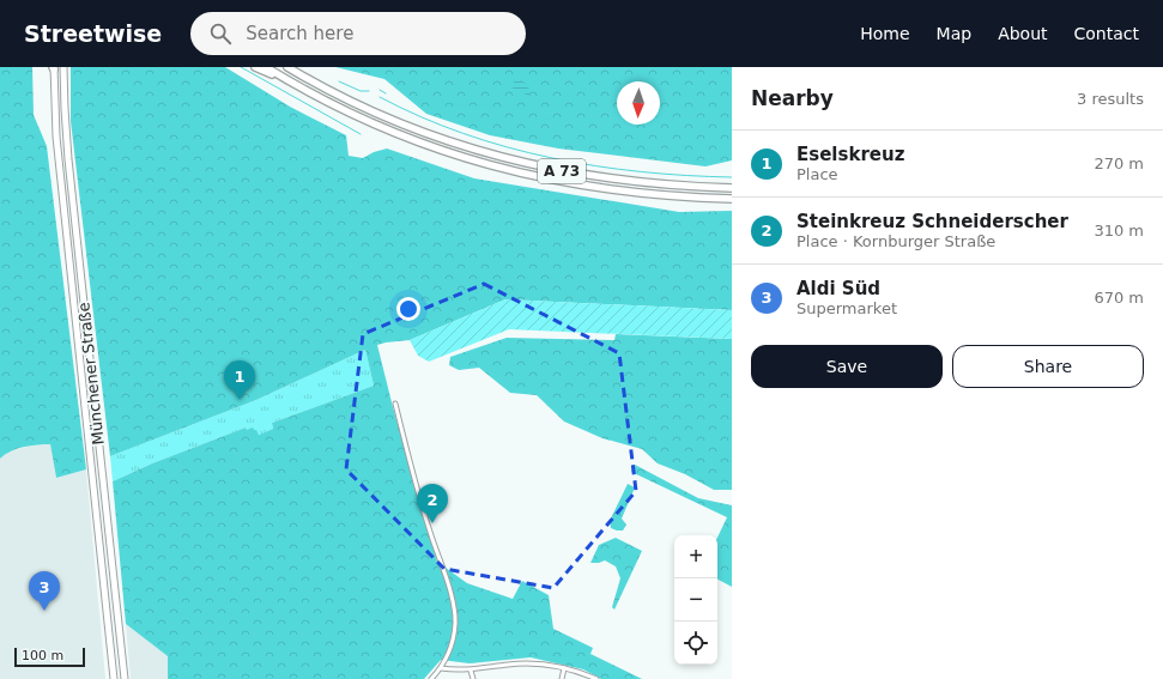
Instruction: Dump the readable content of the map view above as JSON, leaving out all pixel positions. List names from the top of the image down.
{
  "streets": {
    "highway": ["A 73"],
    "main road": ["Münchener Straße"]
  },
  "scale_bar": "100 m",
  "north": "bottom",
  "page": {
    "header": "Streetwise",
    "search": "Search here",
    "nav": [
      "Home",
      "Map",
      "About",
      "Contact"
    ],
    "heading": ["Nearby", "3 results"],
    "list": [
      {
        "mark": "1",
        "name": "Eselskreuz",
        "note": "Place",
        "value": "270 m"
      },
      {
        "mark": "2",
        "name": "Steinkreuz Schneiderscher",
        "note": "Place · Kornburger Straße",
        "value": "310 m"
      },
      {
        "mark": "3",
        "name": "Aldi Süd",
        "note": "Supermarket",
        "value": "670 m"
      }
    ],
    "buttons": ["Save", "Share"],
    "pins": ["1", "2", "3"],
    "map_buttons": ["+", "−"],
    "scale": "100 m"
  }
}
